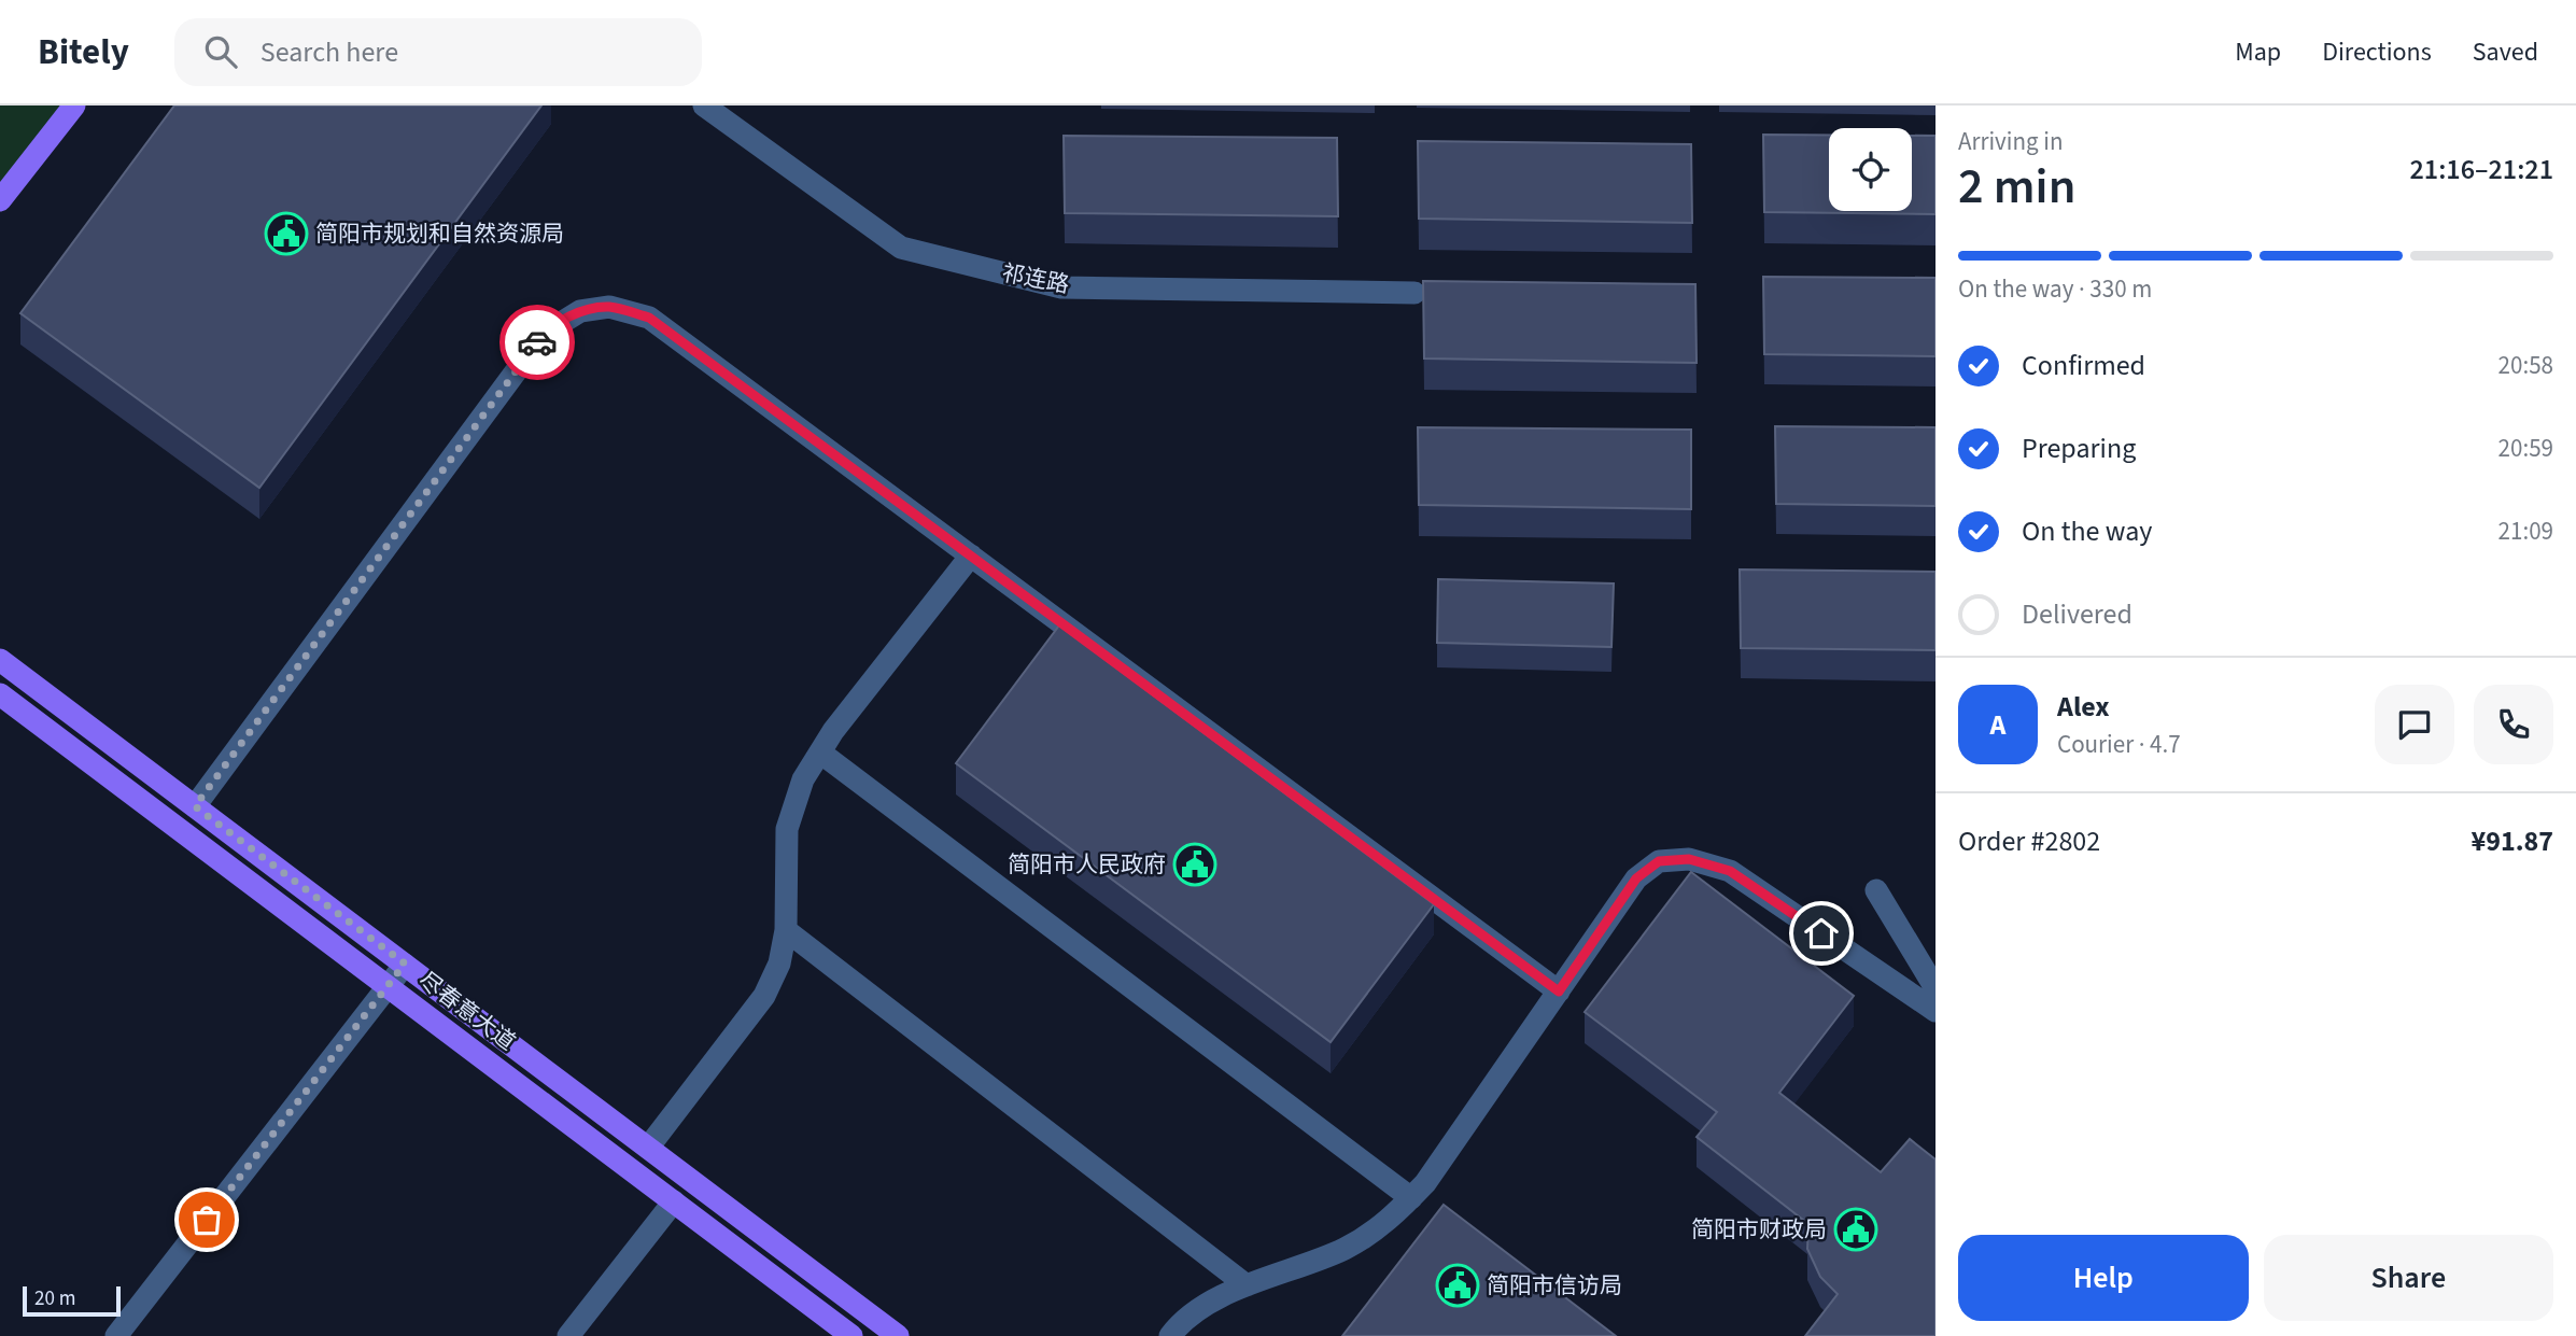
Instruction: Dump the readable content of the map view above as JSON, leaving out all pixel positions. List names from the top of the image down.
{
  "streets": {
    "main road": ["尽春意大道"],
    "street": ["祁连路"]
  },
  "places": {
    "public building": [
      "简阳市规划和自然资源局",
      "简阳市人民政府",
      "简阳市财政局",
      "简阳市信访局"
    ]
  },
  "scale_bar": "20 m",
  "page": {
    "header": "Bitely",
    "search": "Search here",
    "nav": ["Map", "Directions", "Saved"],
    "heading": ["2 min", "Arriving in", "21:16–21:21"],
    "panel": [
      "Alex",
      "Courier · 4.7",
      "Order #2802",
      "¥91.87"
    ],
    "bar": "On the way · 330 m",
    "list": [
      ["Confirmed", "20:58"],
      ["Preparing", "20:59"],
      ["On the way", "21:09"],
      "Delivered"
    ],
    "round": "A",
    "buttons": ["Help", "Share"],
    "scale": "20 m"
  }
}
